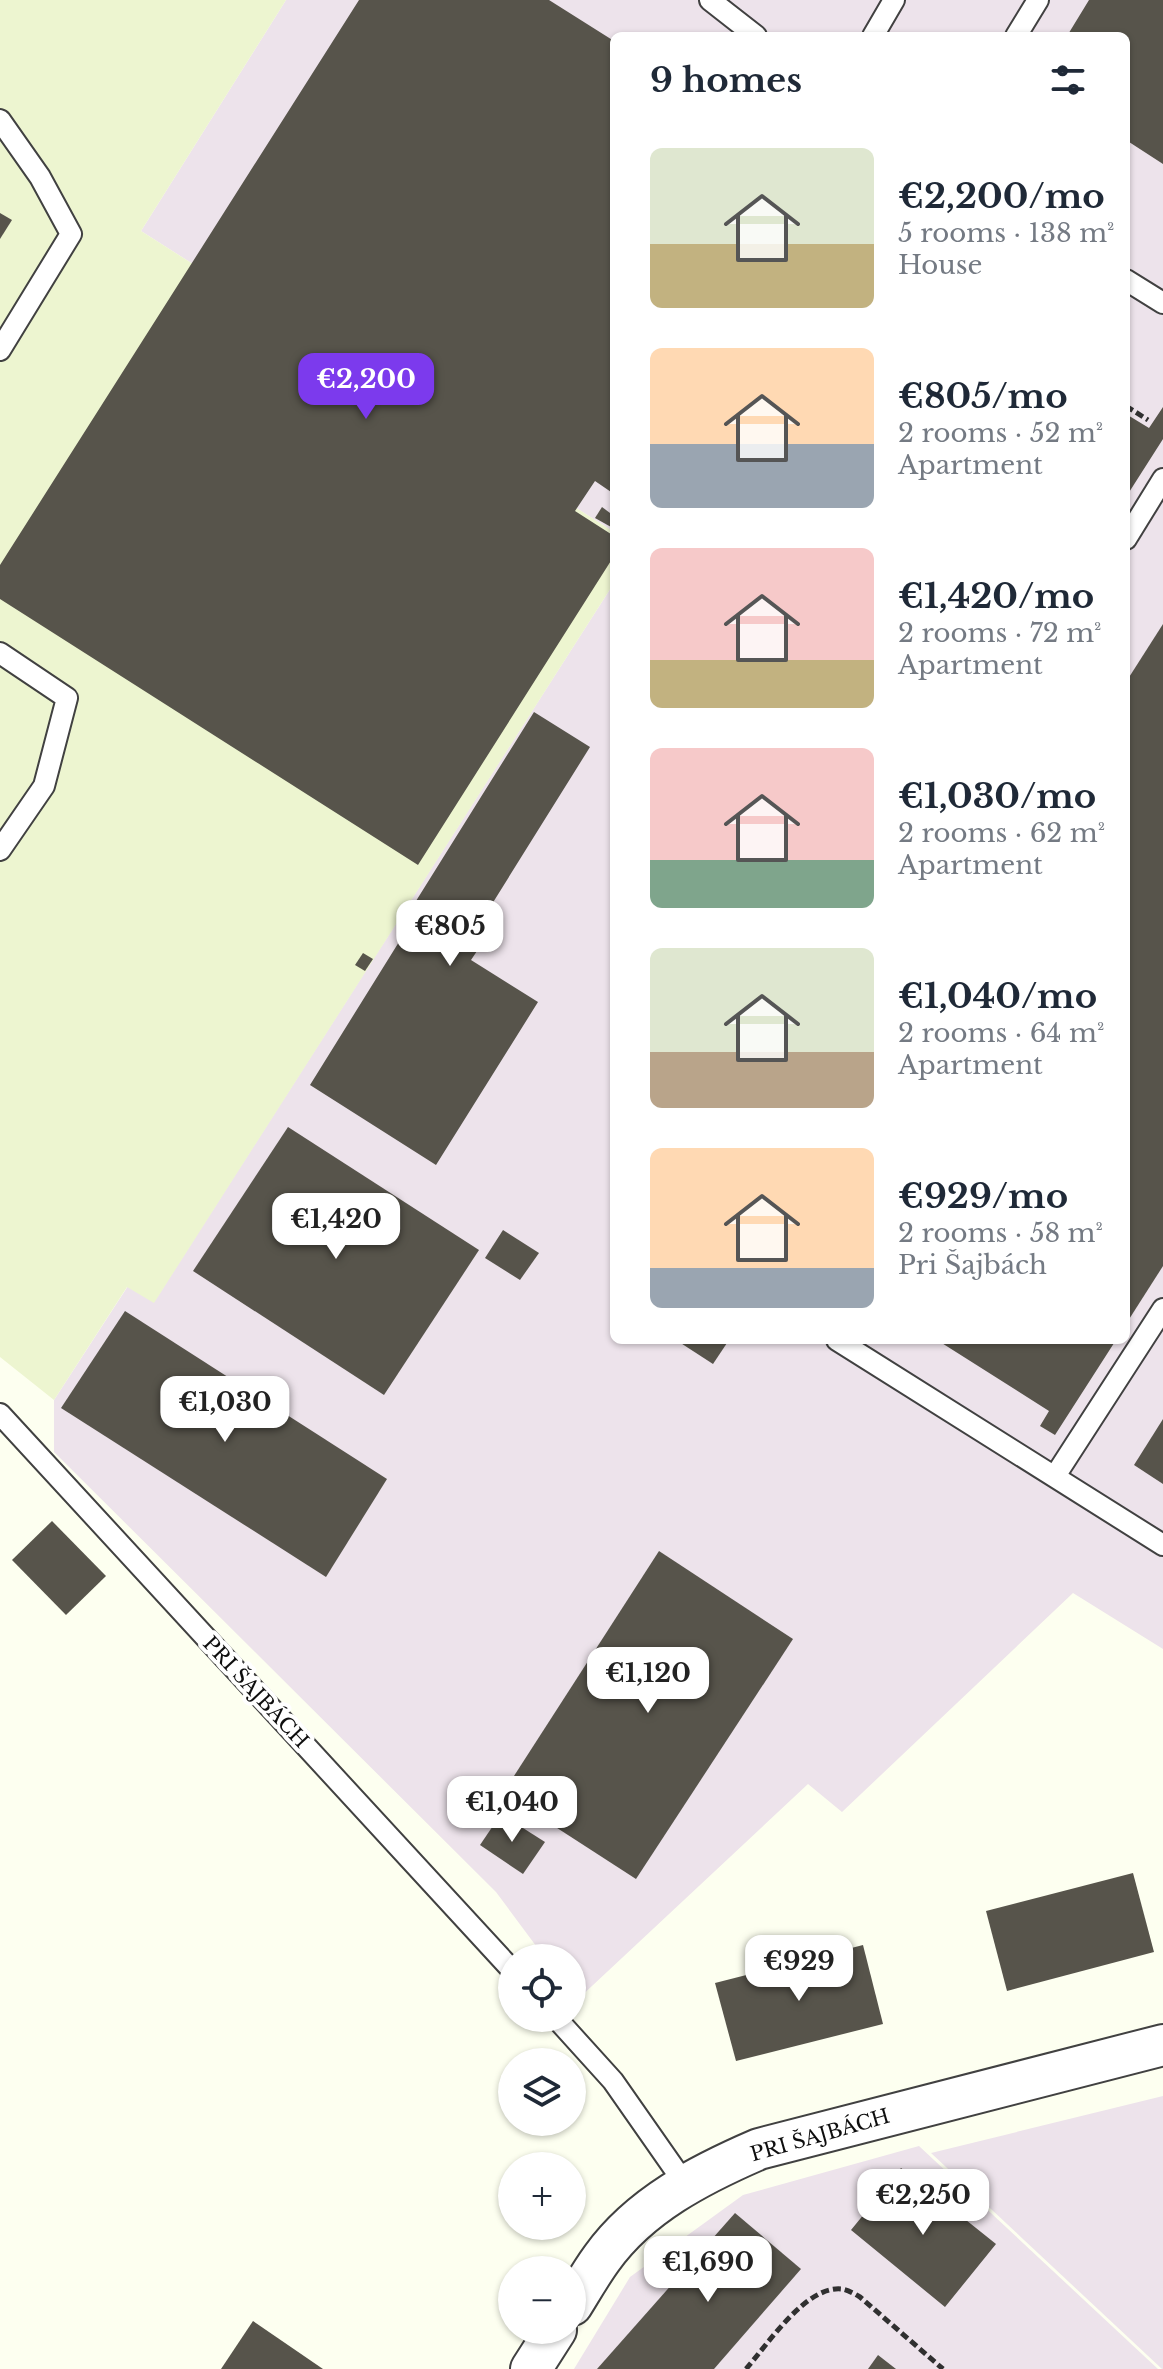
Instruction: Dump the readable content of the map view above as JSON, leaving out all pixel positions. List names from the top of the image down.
{
  "streets": {
    "street": ["PRI ŠAJBÁCH"]
  },
  "page": {
    "heading": "9 homes",
    "list": [
      {
        "name": "€2,200/mo",
        "note": "5 rooms · 138 m² · House"
      },
      {
        "name": "€805/mo",
        "note": "2 rooms · 52 m² · Apartment"
      },
      {
        "name": "€1,420/mo",
        "note": "2 rooms · 72 m² · Apartment"
      },
      {
        "name": "€1,030/mo",
        "note": "2 rooms · 62 m² · Apartment"
      },
      {
        "name": "€1,040/mo",
        "note": "2 rooms · 64 m² · Apartment"
      },
      {
        "name": "€929/mo",
        "note": "2 rooms · 58 m² · Pri Šajbách"
      }
    ],
    "price": [
      "€2,200",
      "€805",
      "€1,420",
      "€1,030",
      "€1,120",
      "€1,040",
      "€929",
      "€2,250",
      "€1,690"
    ],
    "map_buttons": ["+", "−"]
  }
}
